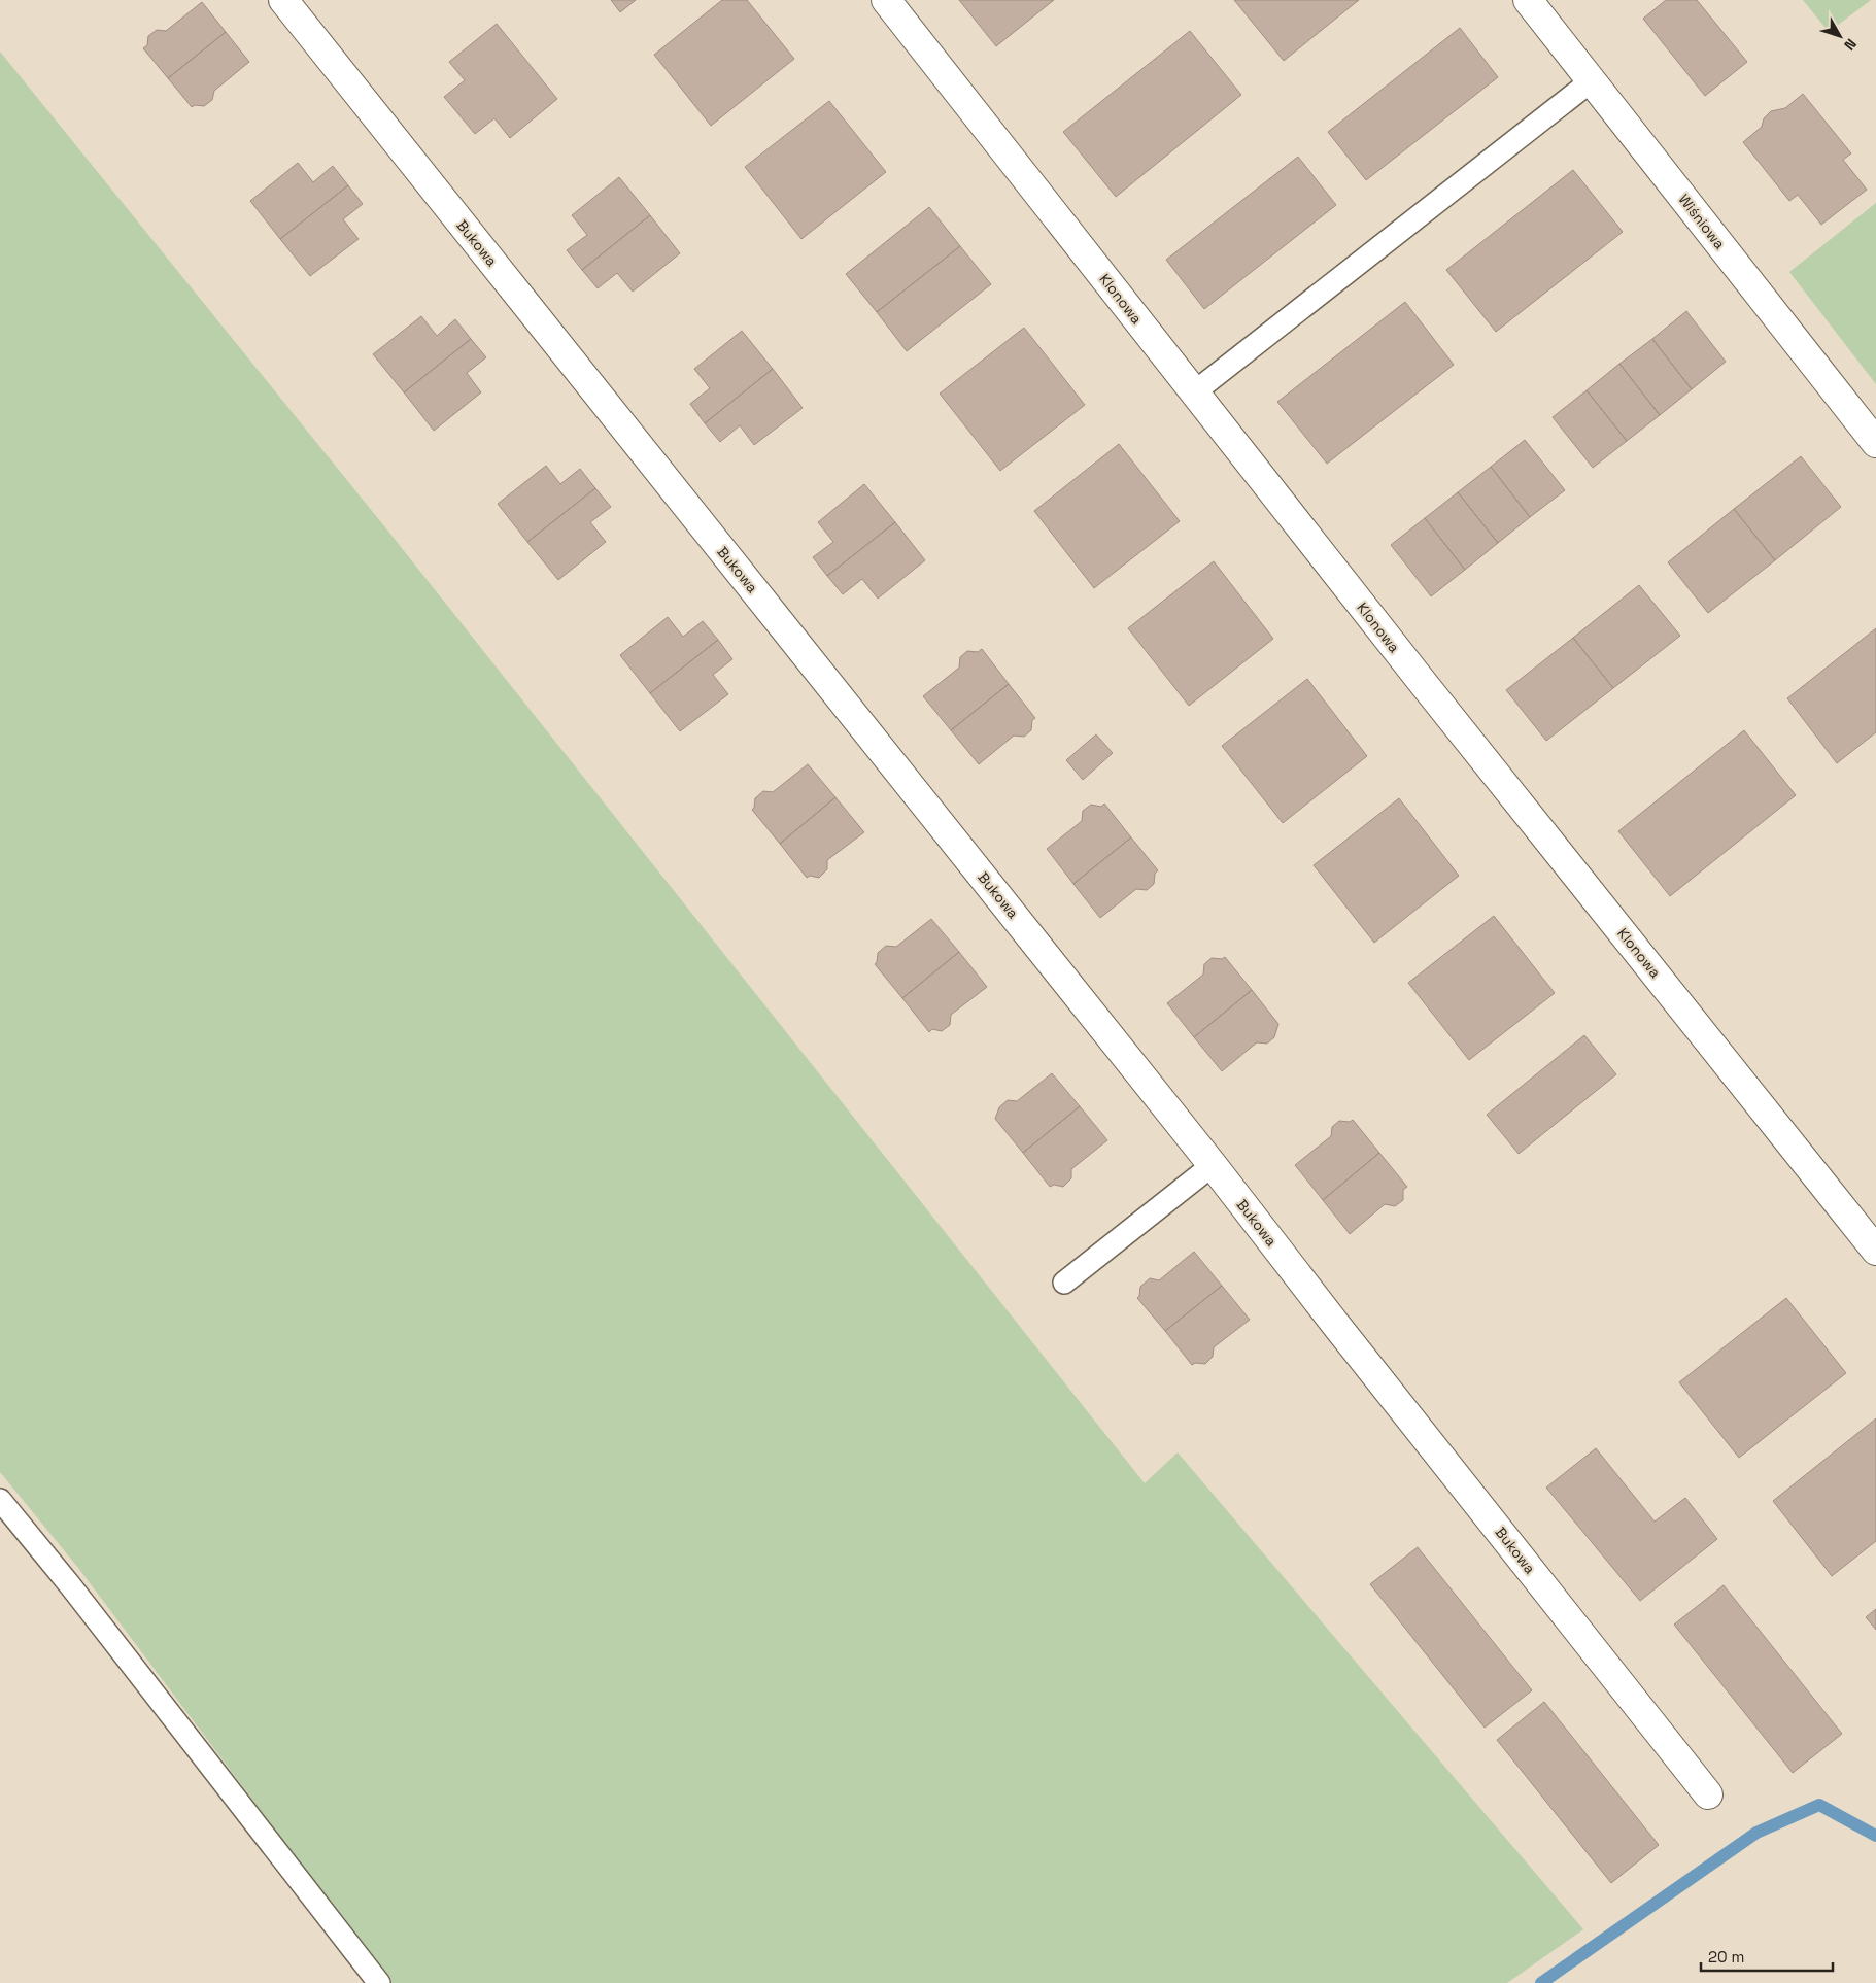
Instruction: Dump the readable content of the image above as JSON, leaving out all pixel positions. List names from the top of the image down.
{
  "streets": {
    "street": ["Wiśniowa", "Bukowa", "Klonowa"]
  },
  "scale_bar": "20 m",
  "north": "bottom right"
}
